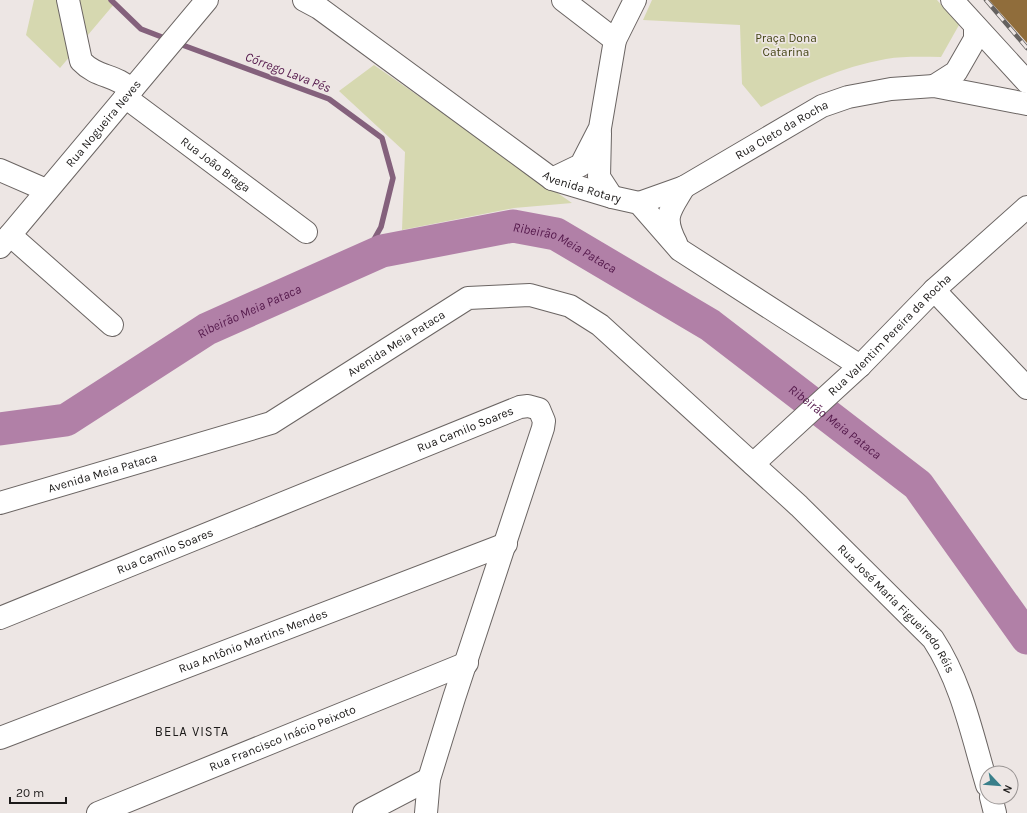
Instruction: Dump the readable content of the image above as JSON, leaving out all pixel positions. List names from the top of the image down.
{
  "streets": {
    "street": [
      "Rua Nogueira Neves",
      "Rua Cleto da Rocha",
      "Rua João Braga",
      "Avenida Rotary",
      "Rua Valentim Pereira da Rocha",
      "Avenida Meia Pataca",
      "Rua Camilo Soares",
      "Rua José Maria Figueiredo Réis",
      "Rua Antônio Martins Mendes",
      "Rua Francisco Inácio Peixoto"
    ]
  },
  "crossings": [
    ["Rua Nogueira Neves", "Rua João Braga"],
    ["Rua Cleto da Rocha", "Avenida Rotary"],
    ["Avenida Rotary", "Rua Valentim Pereira da Rocha"],
    ["Rua Valentim Pereira da Rocha", "Avenida Meia Pataca"],
    ["Rua Valentim Pereira da Rocha", "Rua José Maria Figueiredo Réis"],
    ["Avenida Meia Pataca", "Rua José Maria Figueiredo Réis"],
    ["Rua Camilo Soares", "Rua Antônio Martins Mendes"],
    ["Rua Camilo Soares", "Rua Francisco Inácio Peixoto"]
  ],
  "districts": ["BELA VISTA"],
  "water": ["Córrego Lava Pés", "Ribeirão Meia Pataca"],
  "parks": ["Praça Dona Catarina"],
  "scale_bar": "20 m",
  "north": "bottom right"
}
